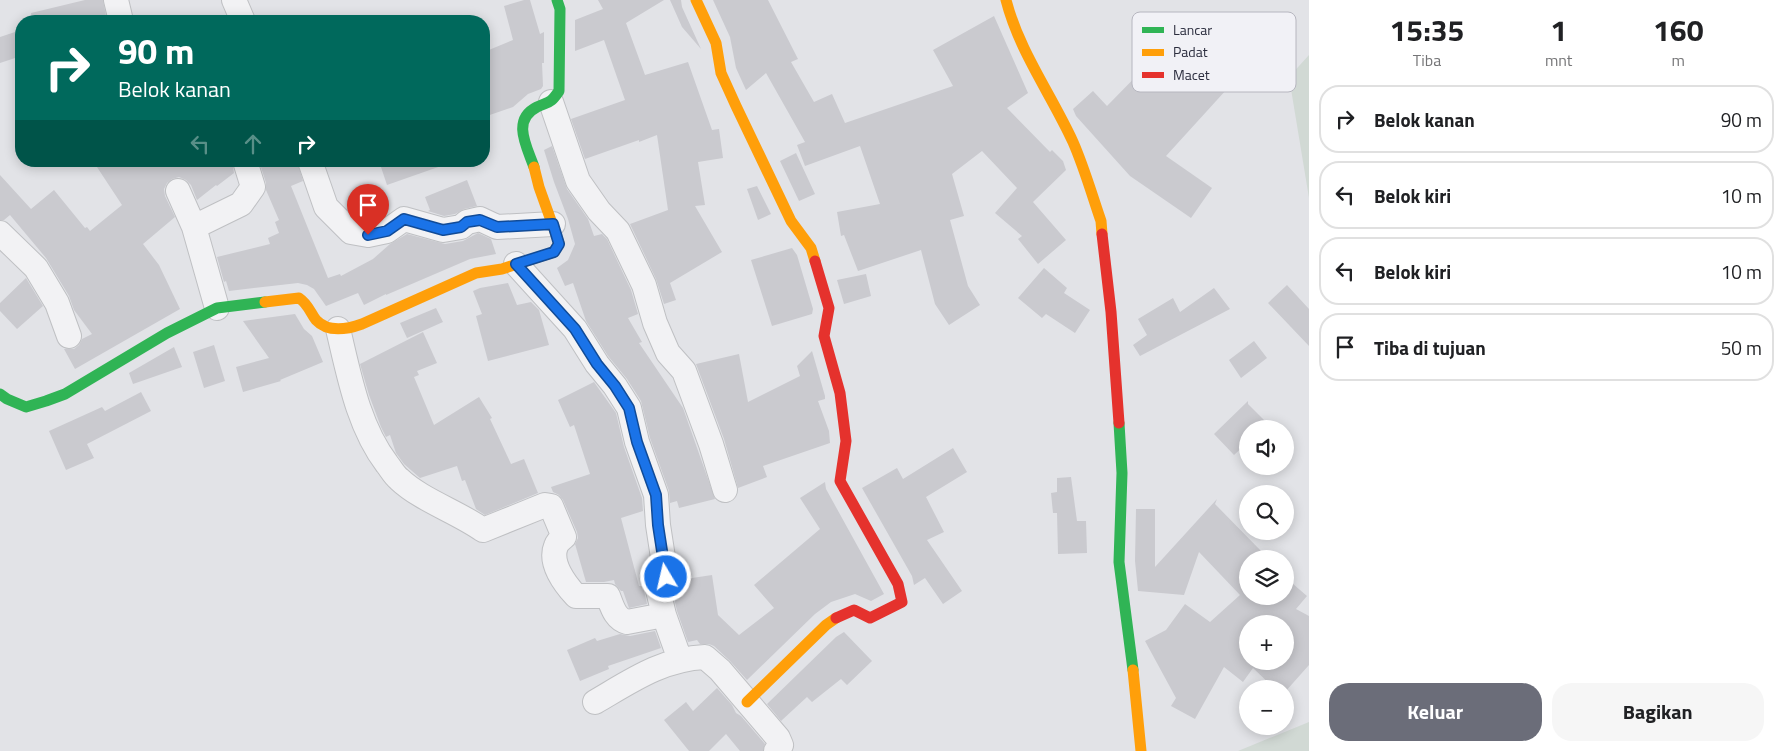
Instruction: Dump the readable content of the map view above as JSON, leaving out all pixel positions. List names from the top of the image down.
{
  "legend": ["Lancar", "Padat", "Macet"],
  "page": {
    "eta": [
      "15:35",
      "Tiba",
      "1",
      "mnt",
      "160",
      "m"
    ],
    "turn": ["90 m", "Belok kanan"],
    "list": [
      {
        "name": "Belok kanan",
        "value": "90 m"
      },
      {
        "name": "Belok kiri",
        "value": "10 m"
      },
      {
        "name": "Belok kiri",
        "value": "10 m"
      },
      {
        "name": "Tiba di tujuan",
        "value": "50 m"
      }
    ],
    "map_buttons": ["+", "−"],
    "buttons": ["Keluar", "Bagikan"]
  }
}
